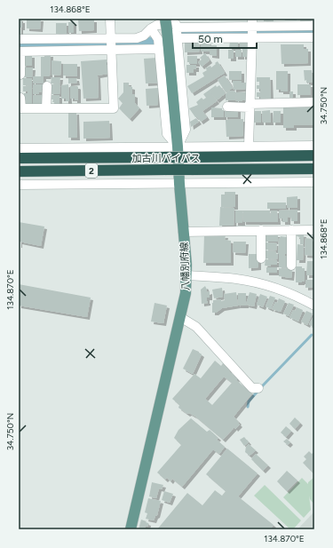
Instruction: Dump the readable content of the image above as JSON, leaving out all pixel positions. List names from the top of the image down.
{
  "streets": {
    "highway": ["加古川バイパス", "2"],
    "main road": ["八幡別府線"]
  },
  "scale_bar": "50 m",
  "coordinates": ["134.868°E", "34.750°N", "134.870°E"]
}
